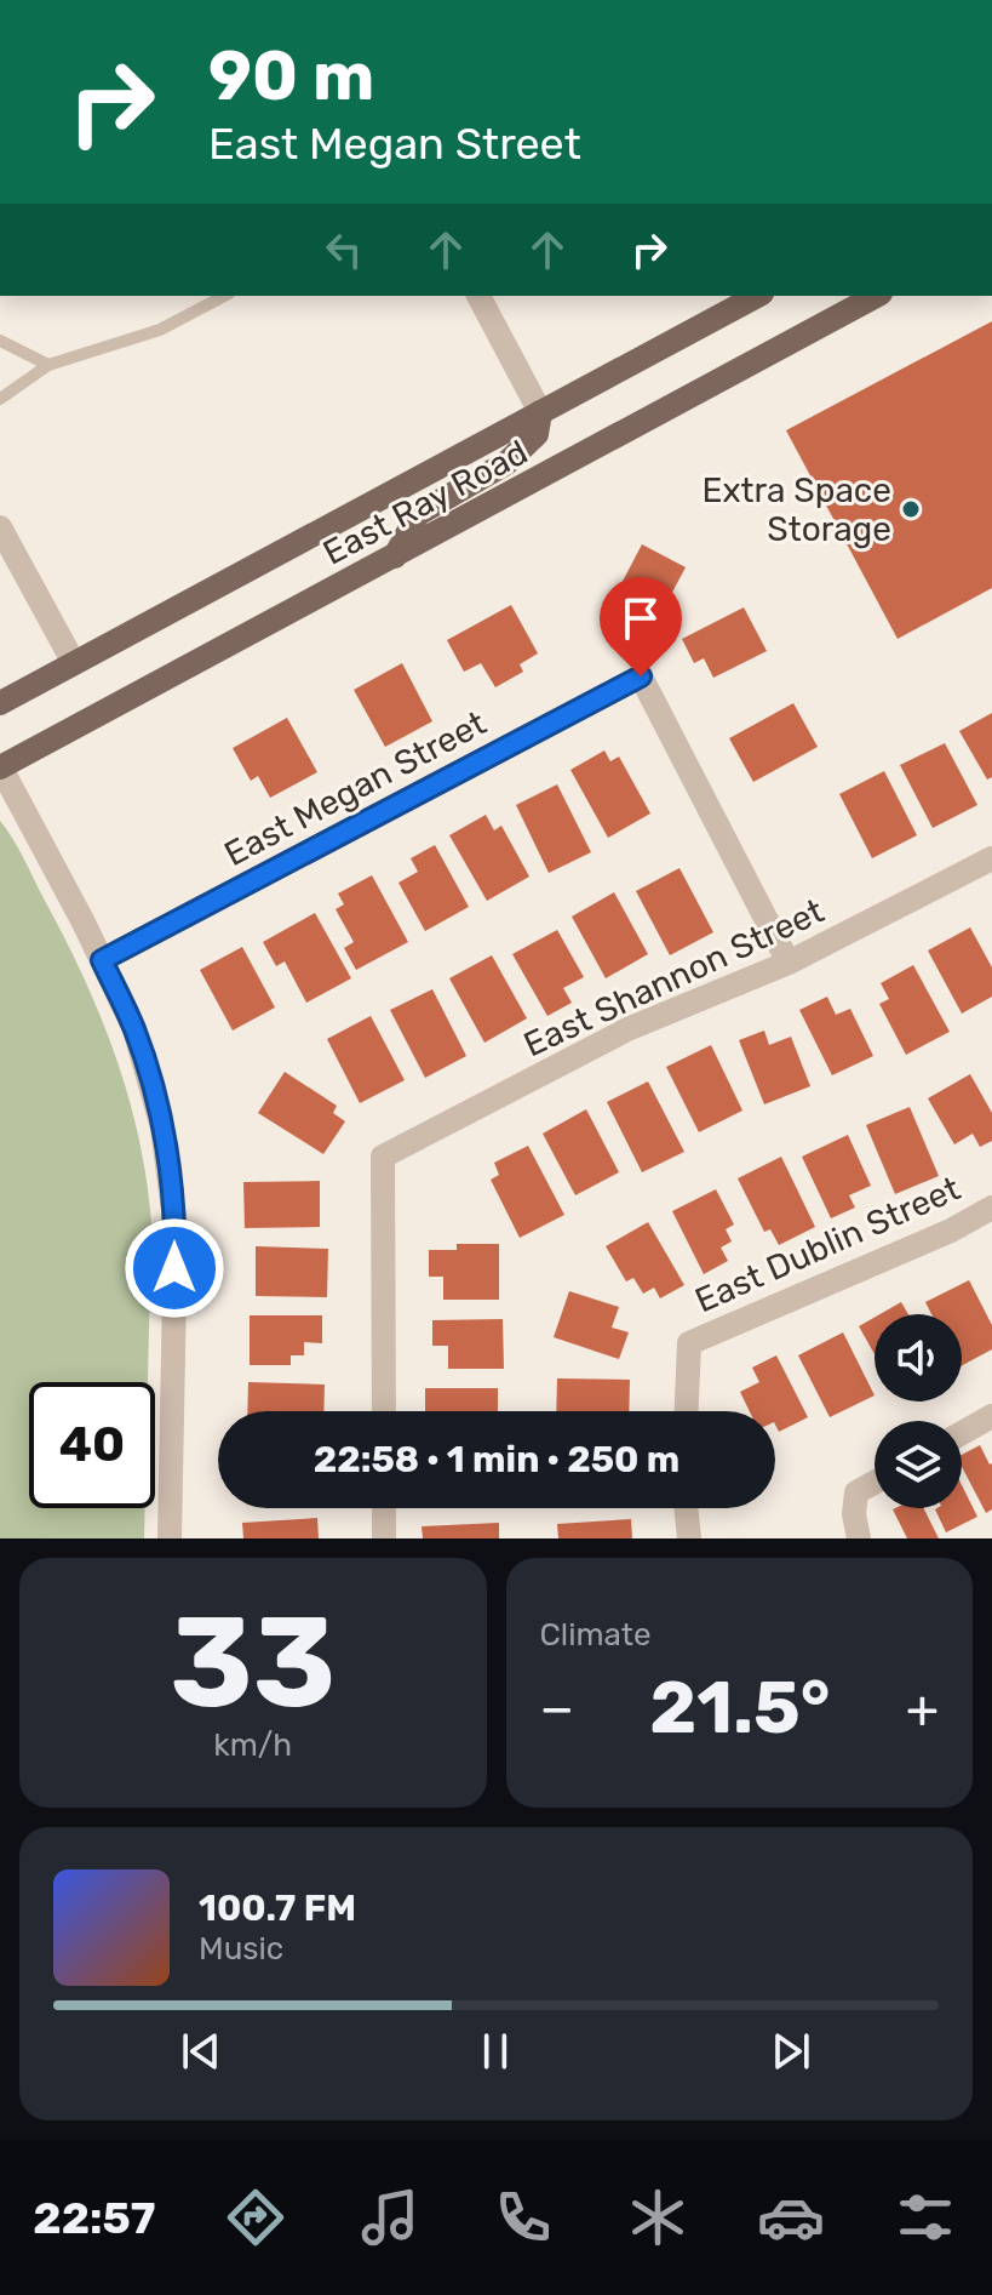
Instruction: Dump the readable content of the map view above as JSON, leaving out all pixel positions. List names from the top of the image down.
{
  "streets": {
    "main road": ["East Ray Road"],
    "street": ["East Megan Street", "East Shannon Street", "East Dublin Street"]
  },
  "crossings": [
    ["East Megan Street", "East Shannon Street"]
  ],
  "places": ["Extra Space Storage"],
  "page": {
    "turn": ["90 m", "East Megan Street"],
    "limit": "40",
    "trip": "22:58 · 1 min · 250 m",
    "tile": [
      ["33", "km/h"],
      "Climate"
    ],
    "heat": ["−", "21.5°", "+"],
    "song": ["100.7 FM", "Music"],
    "tabs": "22:57"
  }
}
